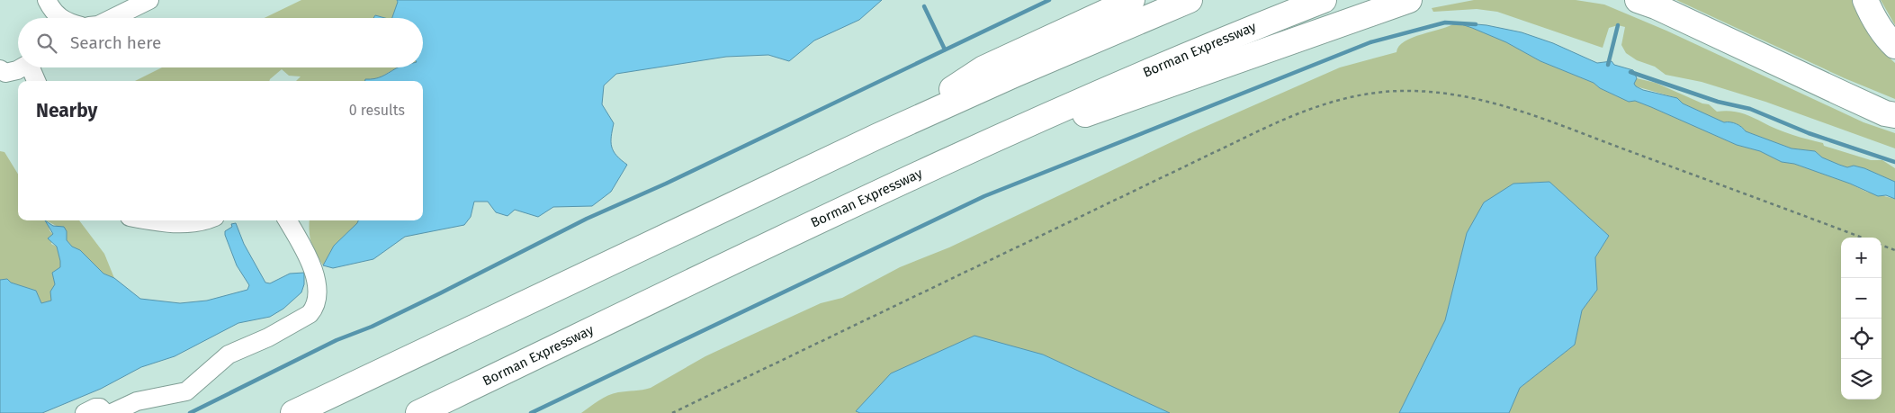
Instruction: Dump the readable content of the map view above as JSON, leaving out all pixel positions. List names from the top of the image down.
{
  "streets": {
    "highway": ["Borman Expressway"]
  },
  "page": {
    "search": "Search here",
    "heading": ["Nearby", "0 results"],
    "map_buttons": ["+", "−"]
  }
}
